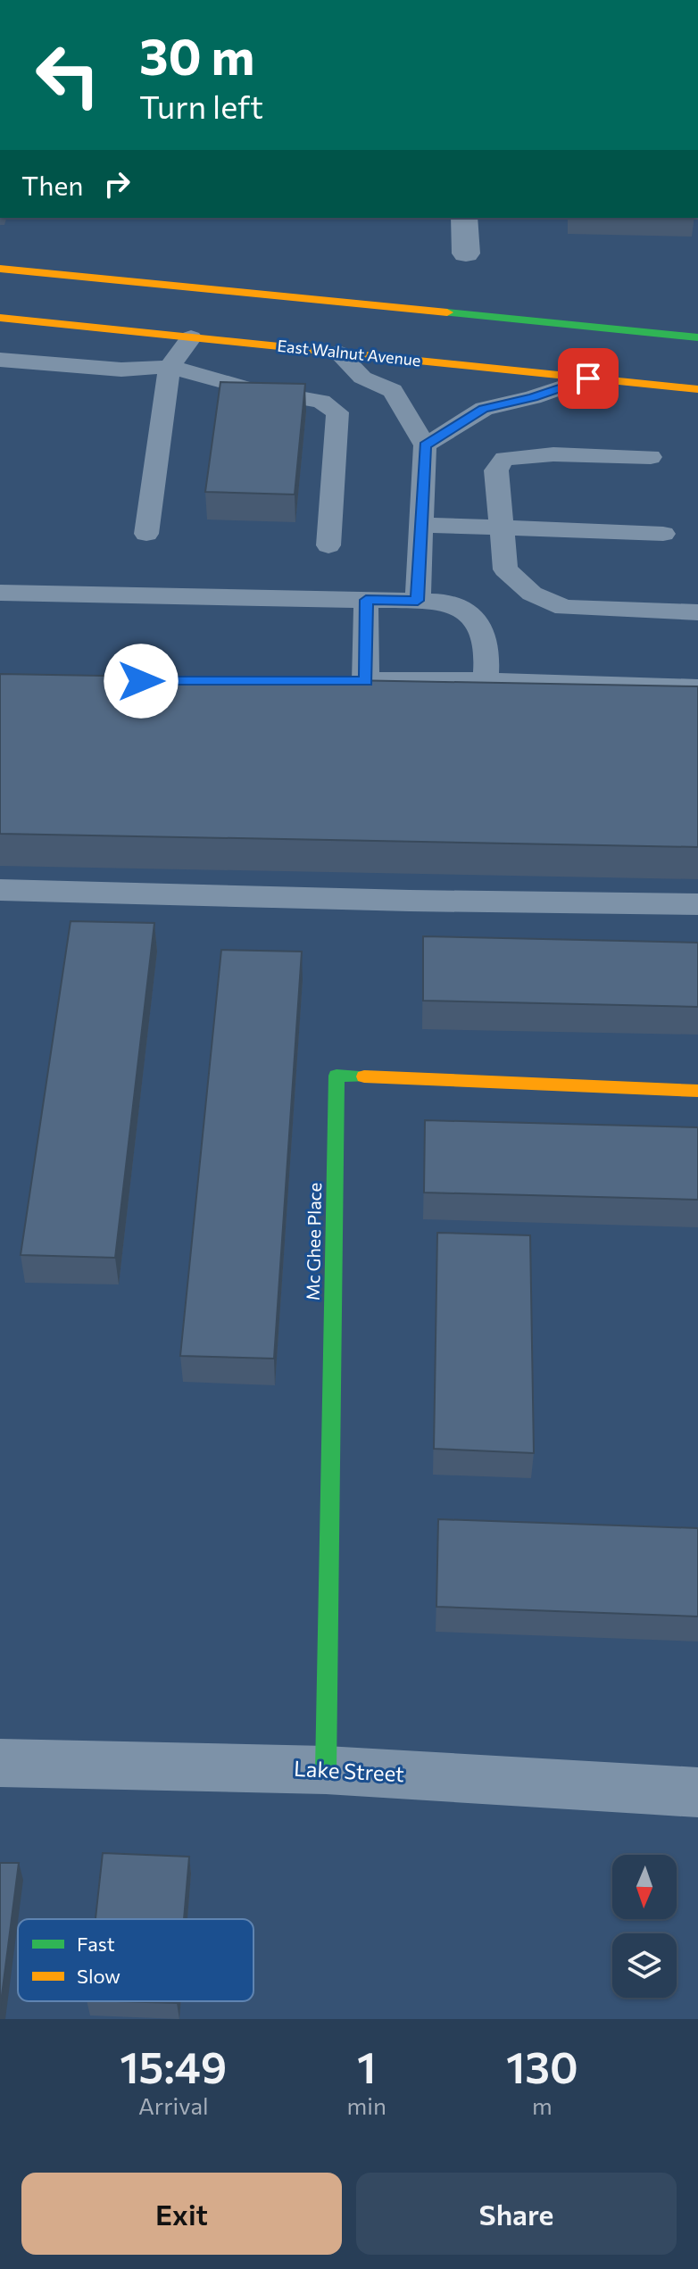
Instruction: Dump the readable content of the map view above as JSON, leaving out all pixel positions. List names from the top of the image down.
{
  "streets": {
    "main road": ["East Walnut Avenue", "Mc Ghee Place"],
    "street": ["Lake Street"]
  },
  "crossings": [
    ["Mc Ghee Place", "Lake Street"]
  ],
  "legend": ["Fast", "Slow"],
  "north": "bottom",
  "page": {
    "turn": ["30 m", "Turn left"],
    "then": "Then",
    "eta": [
      "15:49",
      "Arrival",
      "1",
      "min",
      "130",
      "m"
    ],
    "buttons": ["Exit", "Share"]
  }
}
